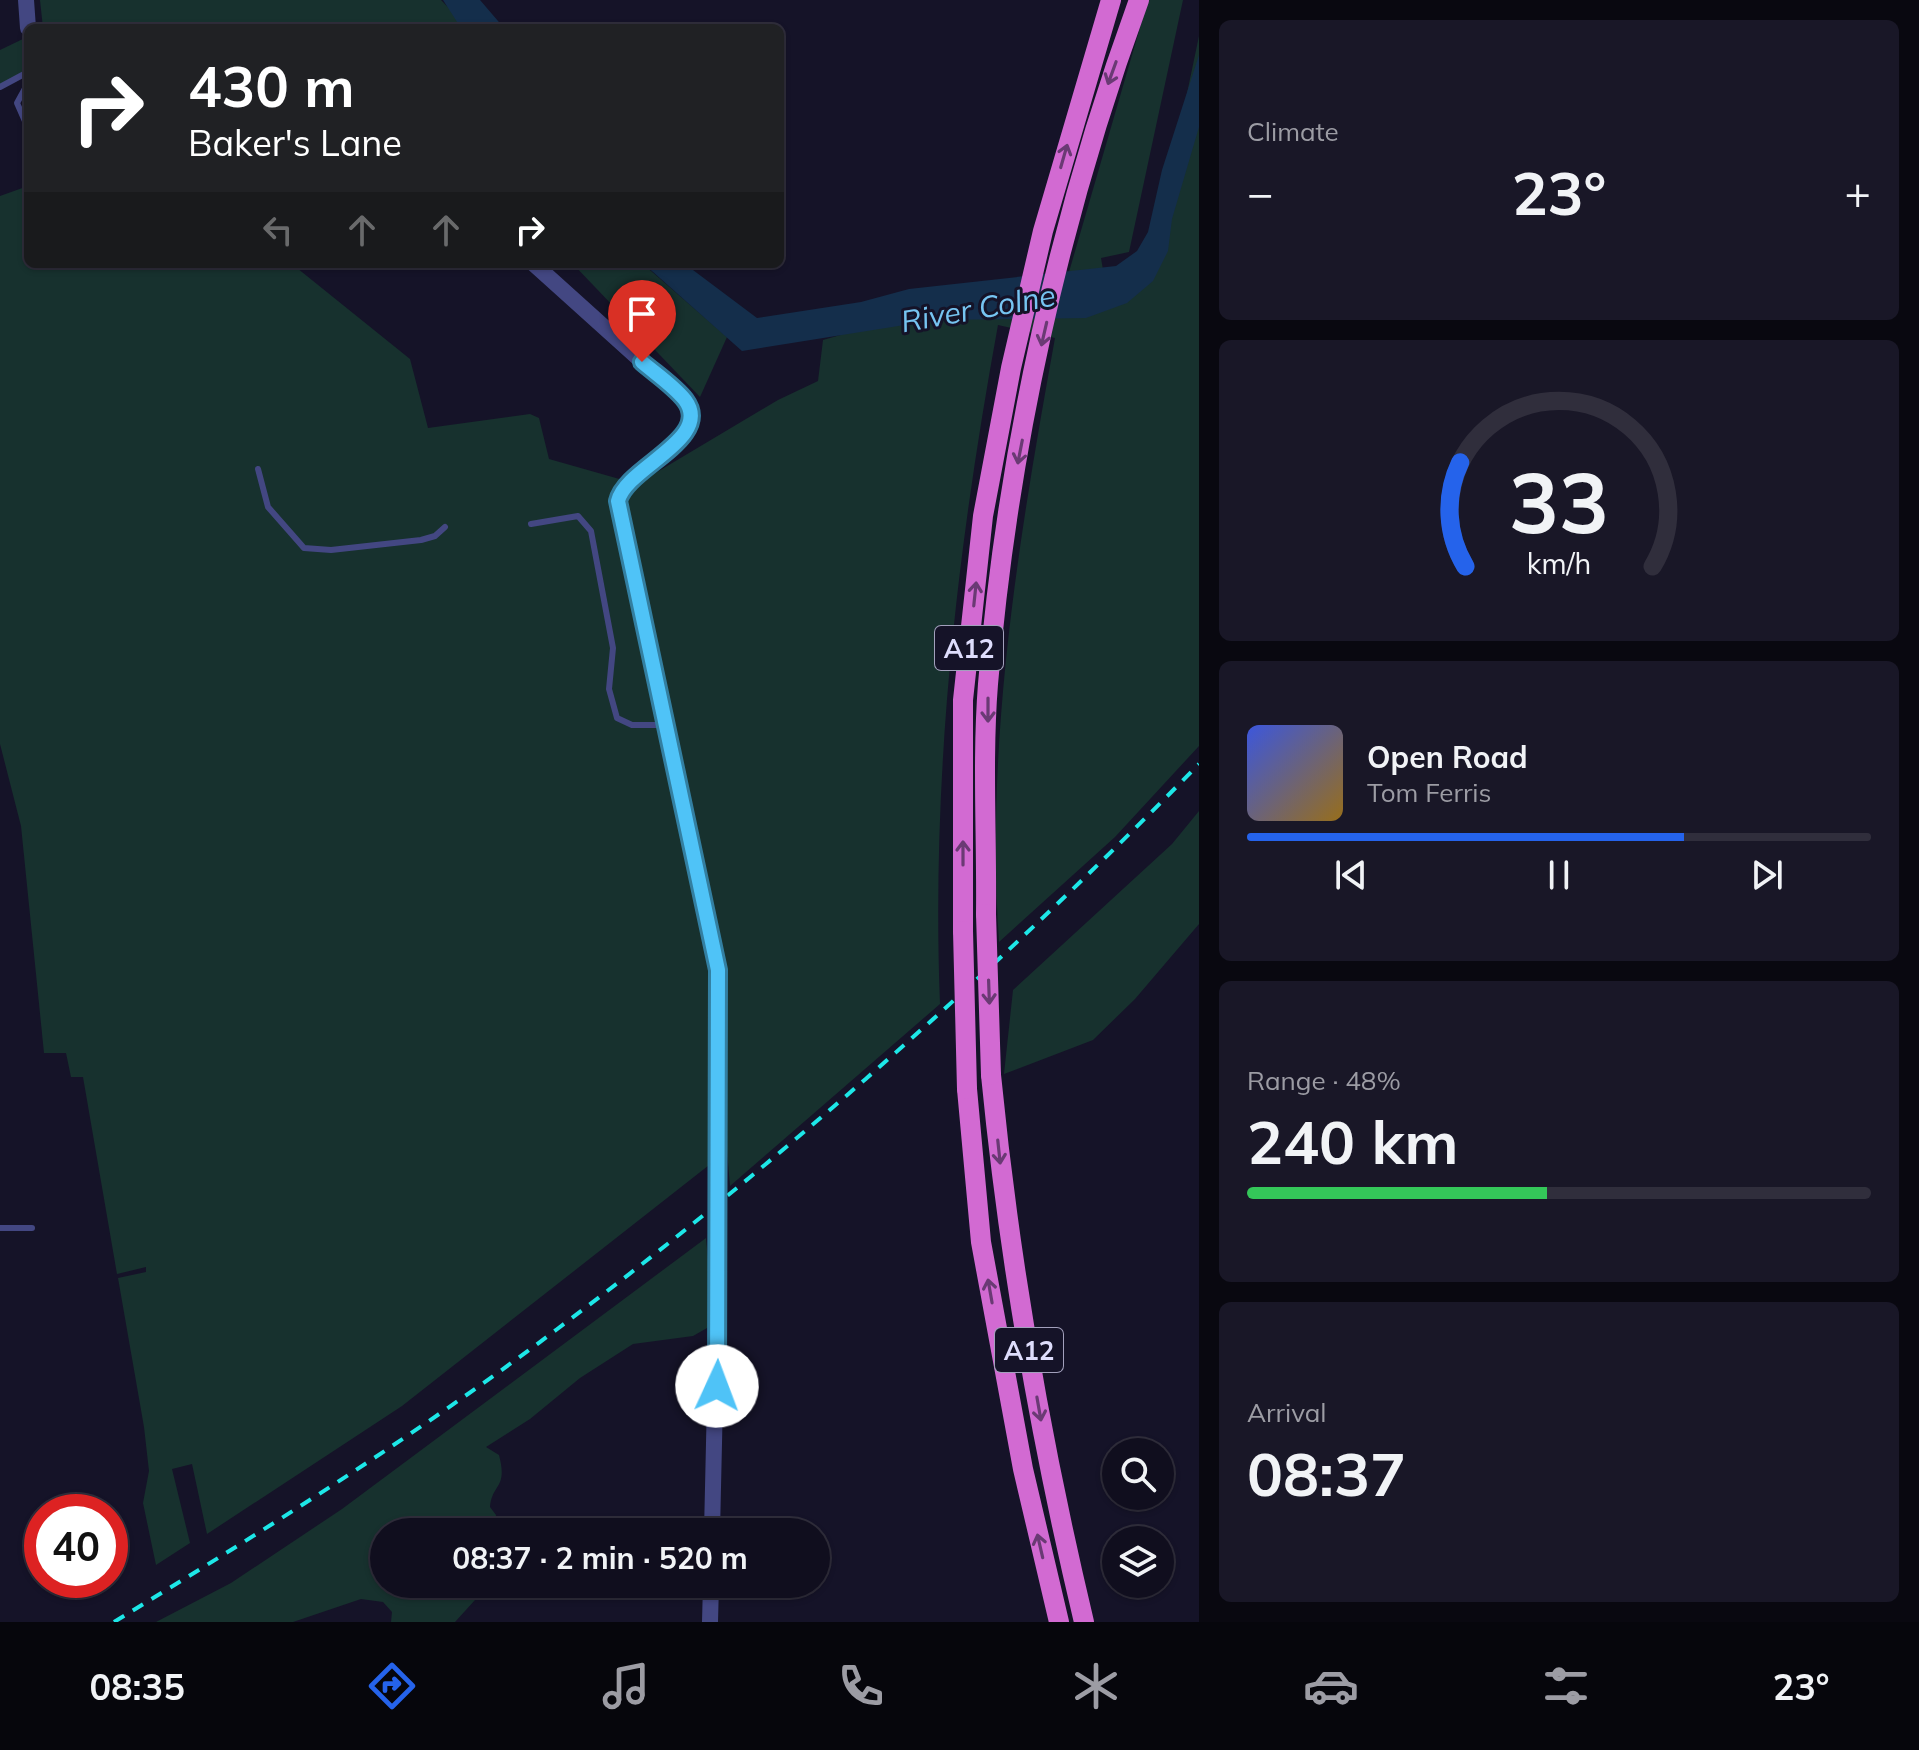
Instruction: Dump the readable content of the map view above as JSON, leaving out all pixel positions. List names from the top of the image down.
{
  "streets": {
    "highway": ["A12"]
  },
  "water": ["River Colne"],
  "page": {
    "tile": [
      "Climate",
      ["Range · 48%", "240 km"],
      ["Arrival", "08:37"]
    ],
    "turn": ["430 m", "Baker's Lane"],
    "heat": ["−", "23°", "+"],
    "song": ["Open Road", "Tom Ferris"],
    "limit": "40",
    "trip": "08:37 · 2 min · 520 m",
    "tabs": ["08:35", "23°"],
    "gauge": ["33", "km/h"]
  }
}
